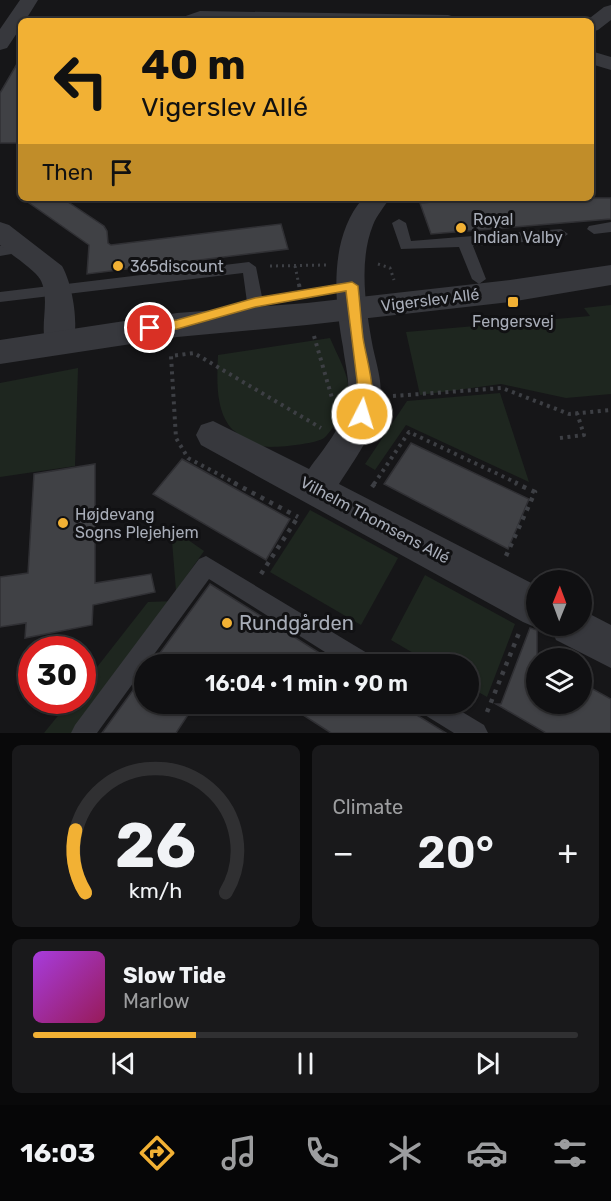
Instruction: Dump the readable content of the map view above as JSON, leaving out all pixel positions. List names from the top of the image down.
{
  "streets": {
    "street": ["Vigerslev Allé", "Vilhelm Thomsens Allé"]
  },
  "places": {
    "other": [
      "Royal Indian Valby",
      "365discount",
      "Højdevang Sogns Plejehjem",
      "Rundgården"
    ],
    "transit": ["Fengersvej"]
  },
  "north": "top",
  "page": {
    "turn": ["40 m", "Vigerslev Allé"],
    "then": "Then",
    "limit": "30",
    "trip": "16:04 · 1 min · 90 m",
    "tile": "Climate",
    "heat": ["−", "20°", "+"],
    "song": ["Slow Tide", "Marlow"],
    "tabs": "16:03",
    "gauge": ["26", "km/h"]
  }
}
